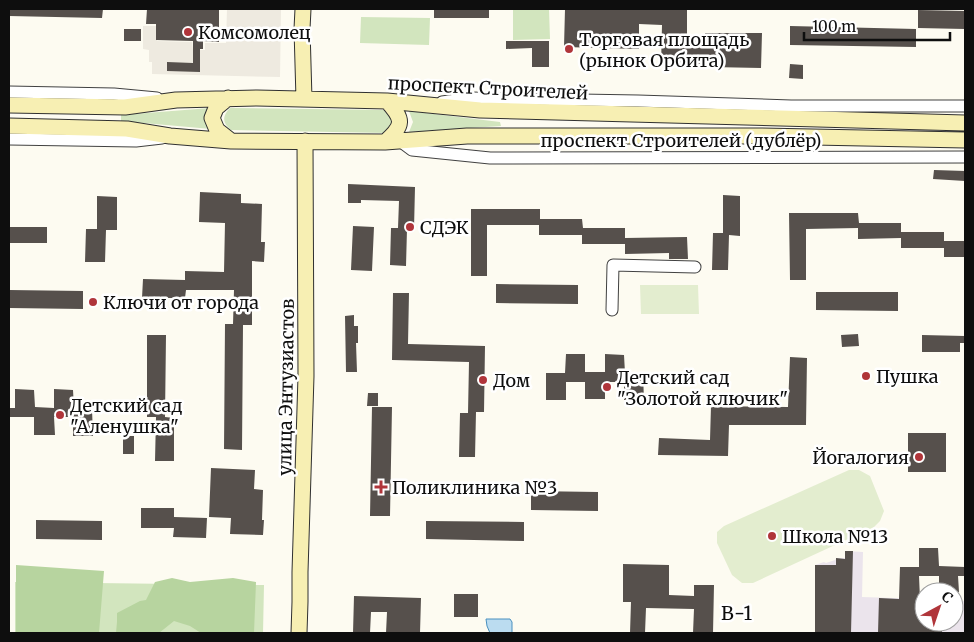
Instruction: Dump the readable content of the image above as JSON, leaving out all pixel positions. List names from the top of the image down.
{
  "streets": {
    "main road": ["проспект Строителей", "улица Энтузиастов"],
    "street": ["проспект Строителей (дублёр)"]
  },
  "crossings": [
    ["проспект Строителей", "проспект Строителей (дублёр)"]
  ],
  "districts": ["В-1"],
  "places": {
    "other": [
      "Комсомолец",
      "Торговая площадь (рынок Орбита)",
      "СДЭК",
      "Ключи от города",
      "Пушка",
      "Дом",
      "Детский сад \"Золотой ключик\"",
      "Детский сад \"Аленушка\"",
      "Йогалогия",
      "Школа №13"
    ],
    "health": ["Поликлиника №3"]
  },
  "scale_bar": "100 m",
  "north": "top right"
}
